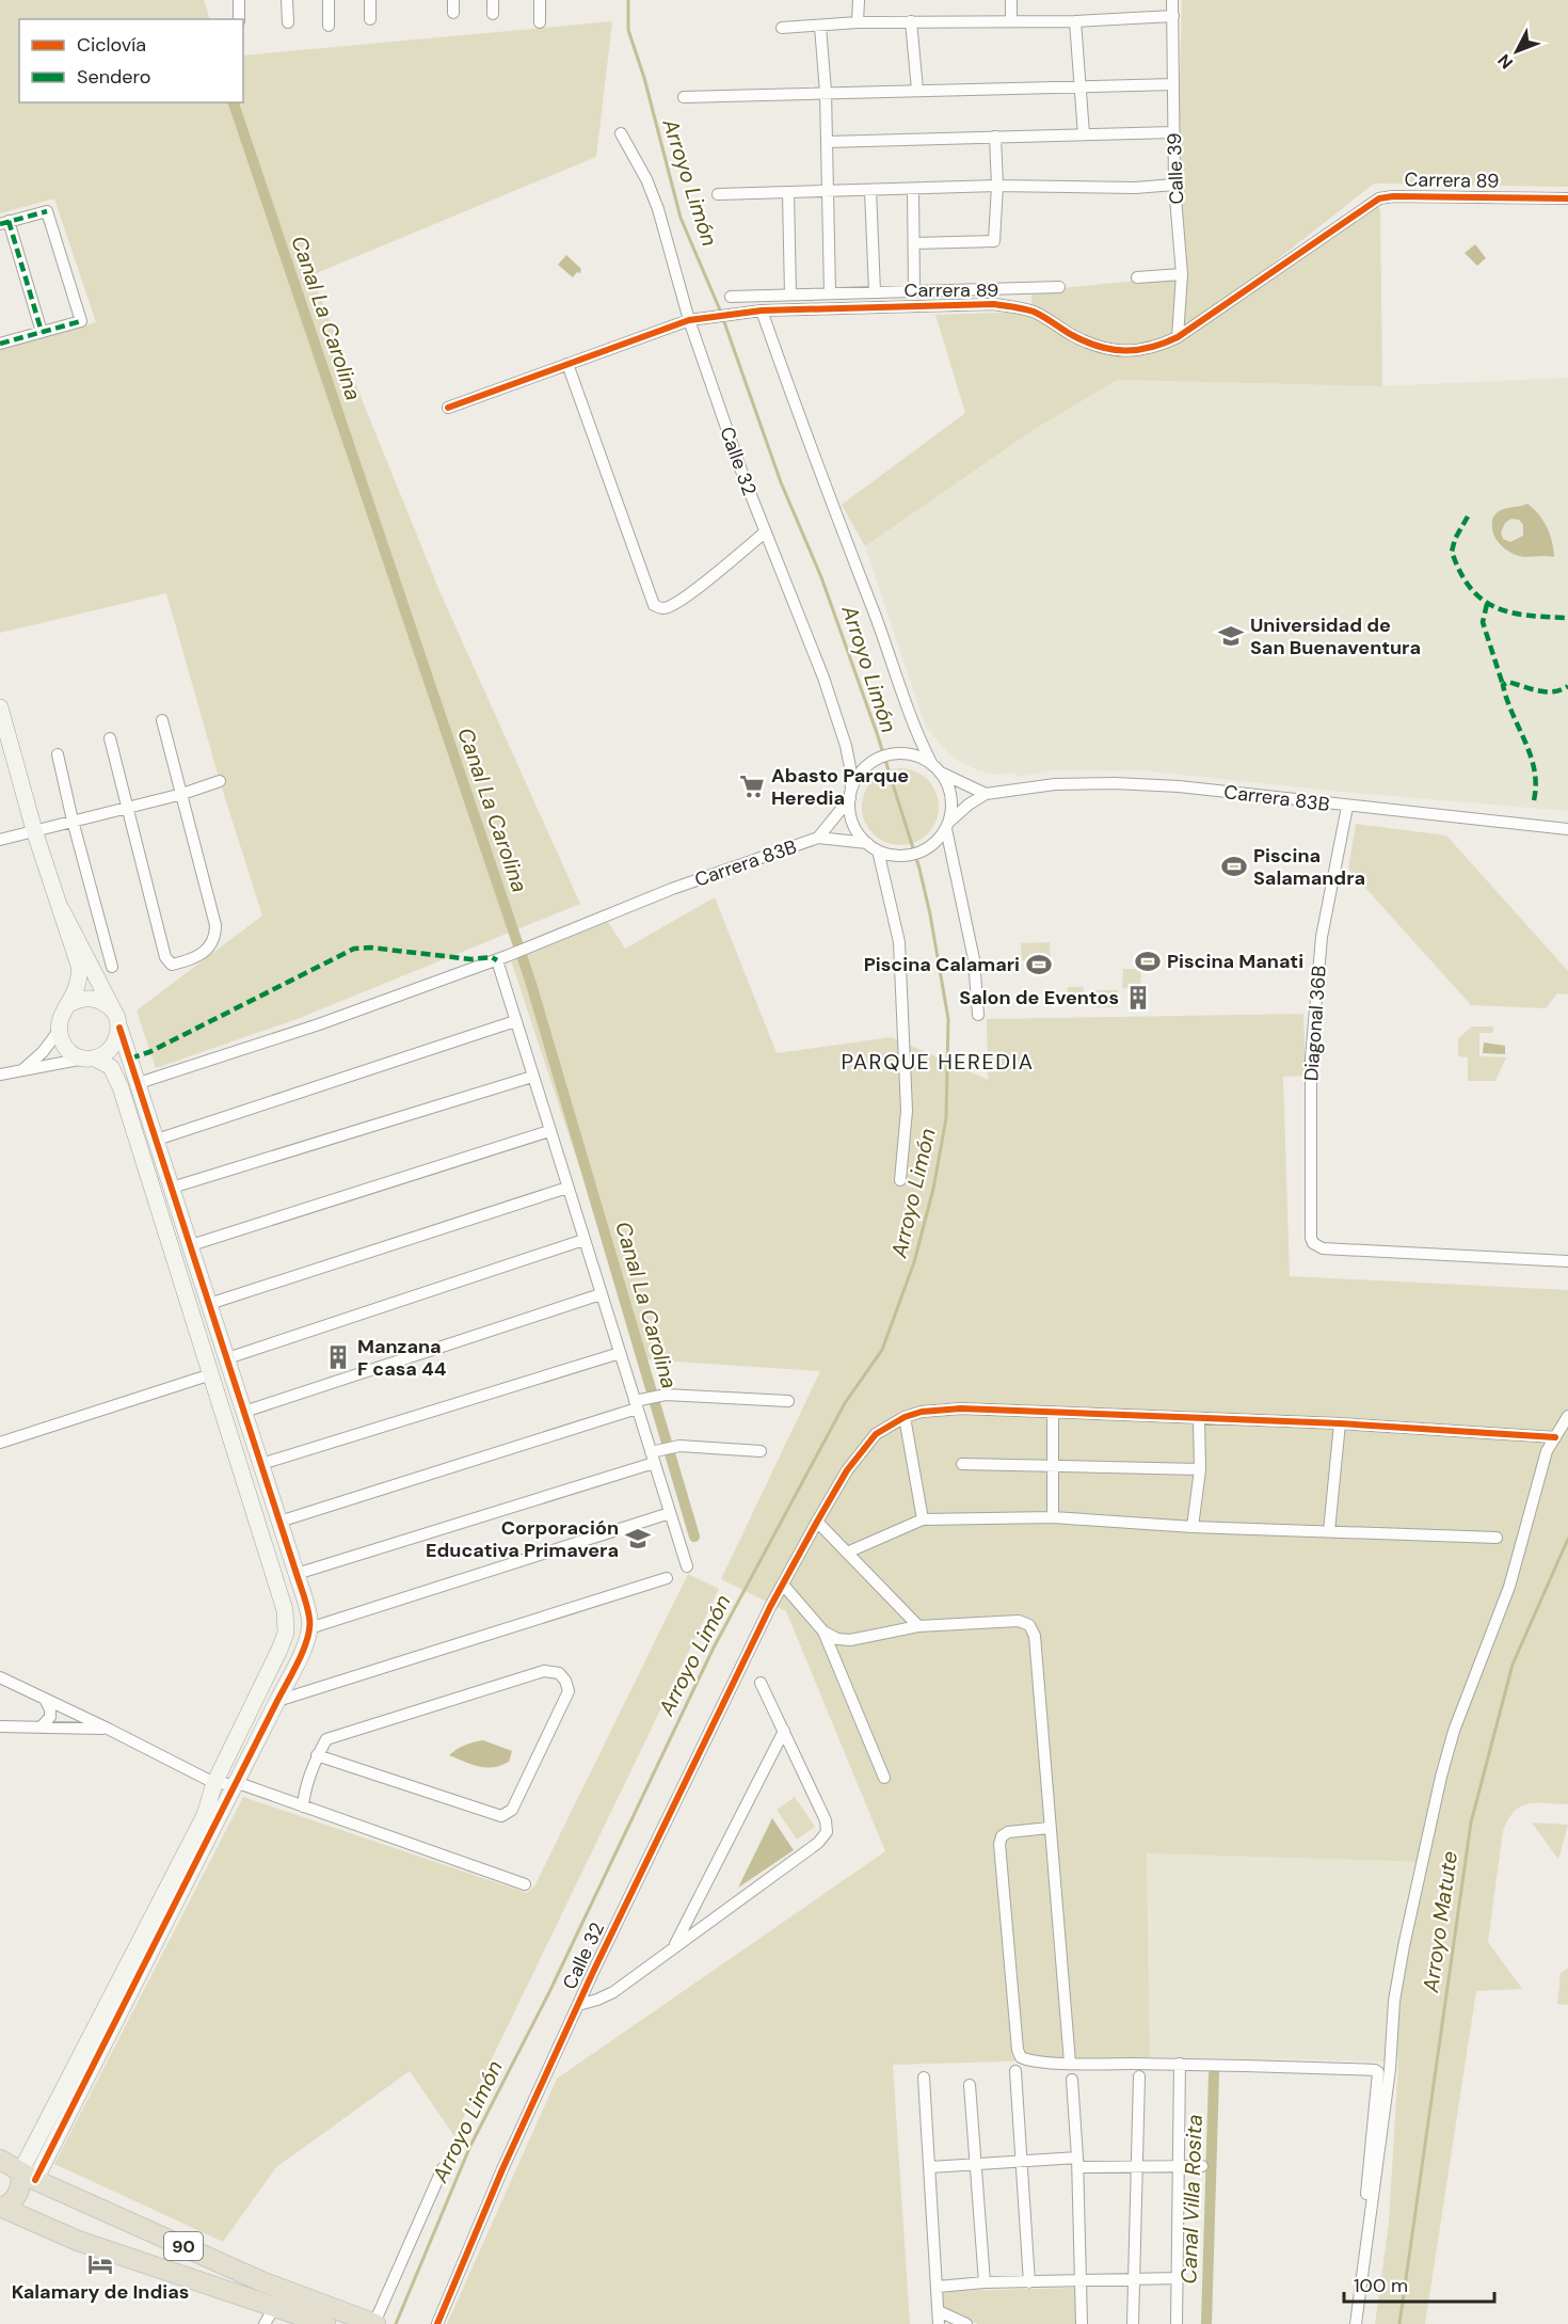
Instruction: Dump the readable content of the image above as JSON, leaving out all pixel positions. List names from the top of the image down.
{
  "streets": {
    "highway": ["90"],
    "street": [
      "Calle 39",
      "Carrera 89",
      "Calle 32",
      "Carrera 83B",
      "Diagonal 36B"
    ]
  },
  "crossings": [
    ["Calle 39", "Carrera 89"],
    ["Carrera 89", "Calle 32"],
    ["Calle 32", "Carrera 83B"],
    ["Carrera 83B", "Diagonal 36B"]
  ],
  "districts": ["PARQUE HEREDIA"],
  "water": [
    "Arroyo Limón",
    "Canal La Carolina",
    "Arroyo Matute",
    "Canal Villa Rosita"
  ],
  "places": {
    "school or university": ["Universidad de San Buenaventura", "Corporación Educativa Primavera"],
    "supermarket": ["Abasto Parque Heredia"],
    "sports": ["Piscina Salamandra", "Piscina Manati", "Piscina Calamari"],
    "building": ["Salon de Eventos", "Manzana F casa 44"],
    "hotel": ["Kalamary de Indias"]
  },
  "legend": ["Ciclovía", "Sendero"],
  "scale_bar": "100 m",
  "north": "bottom left"
}
